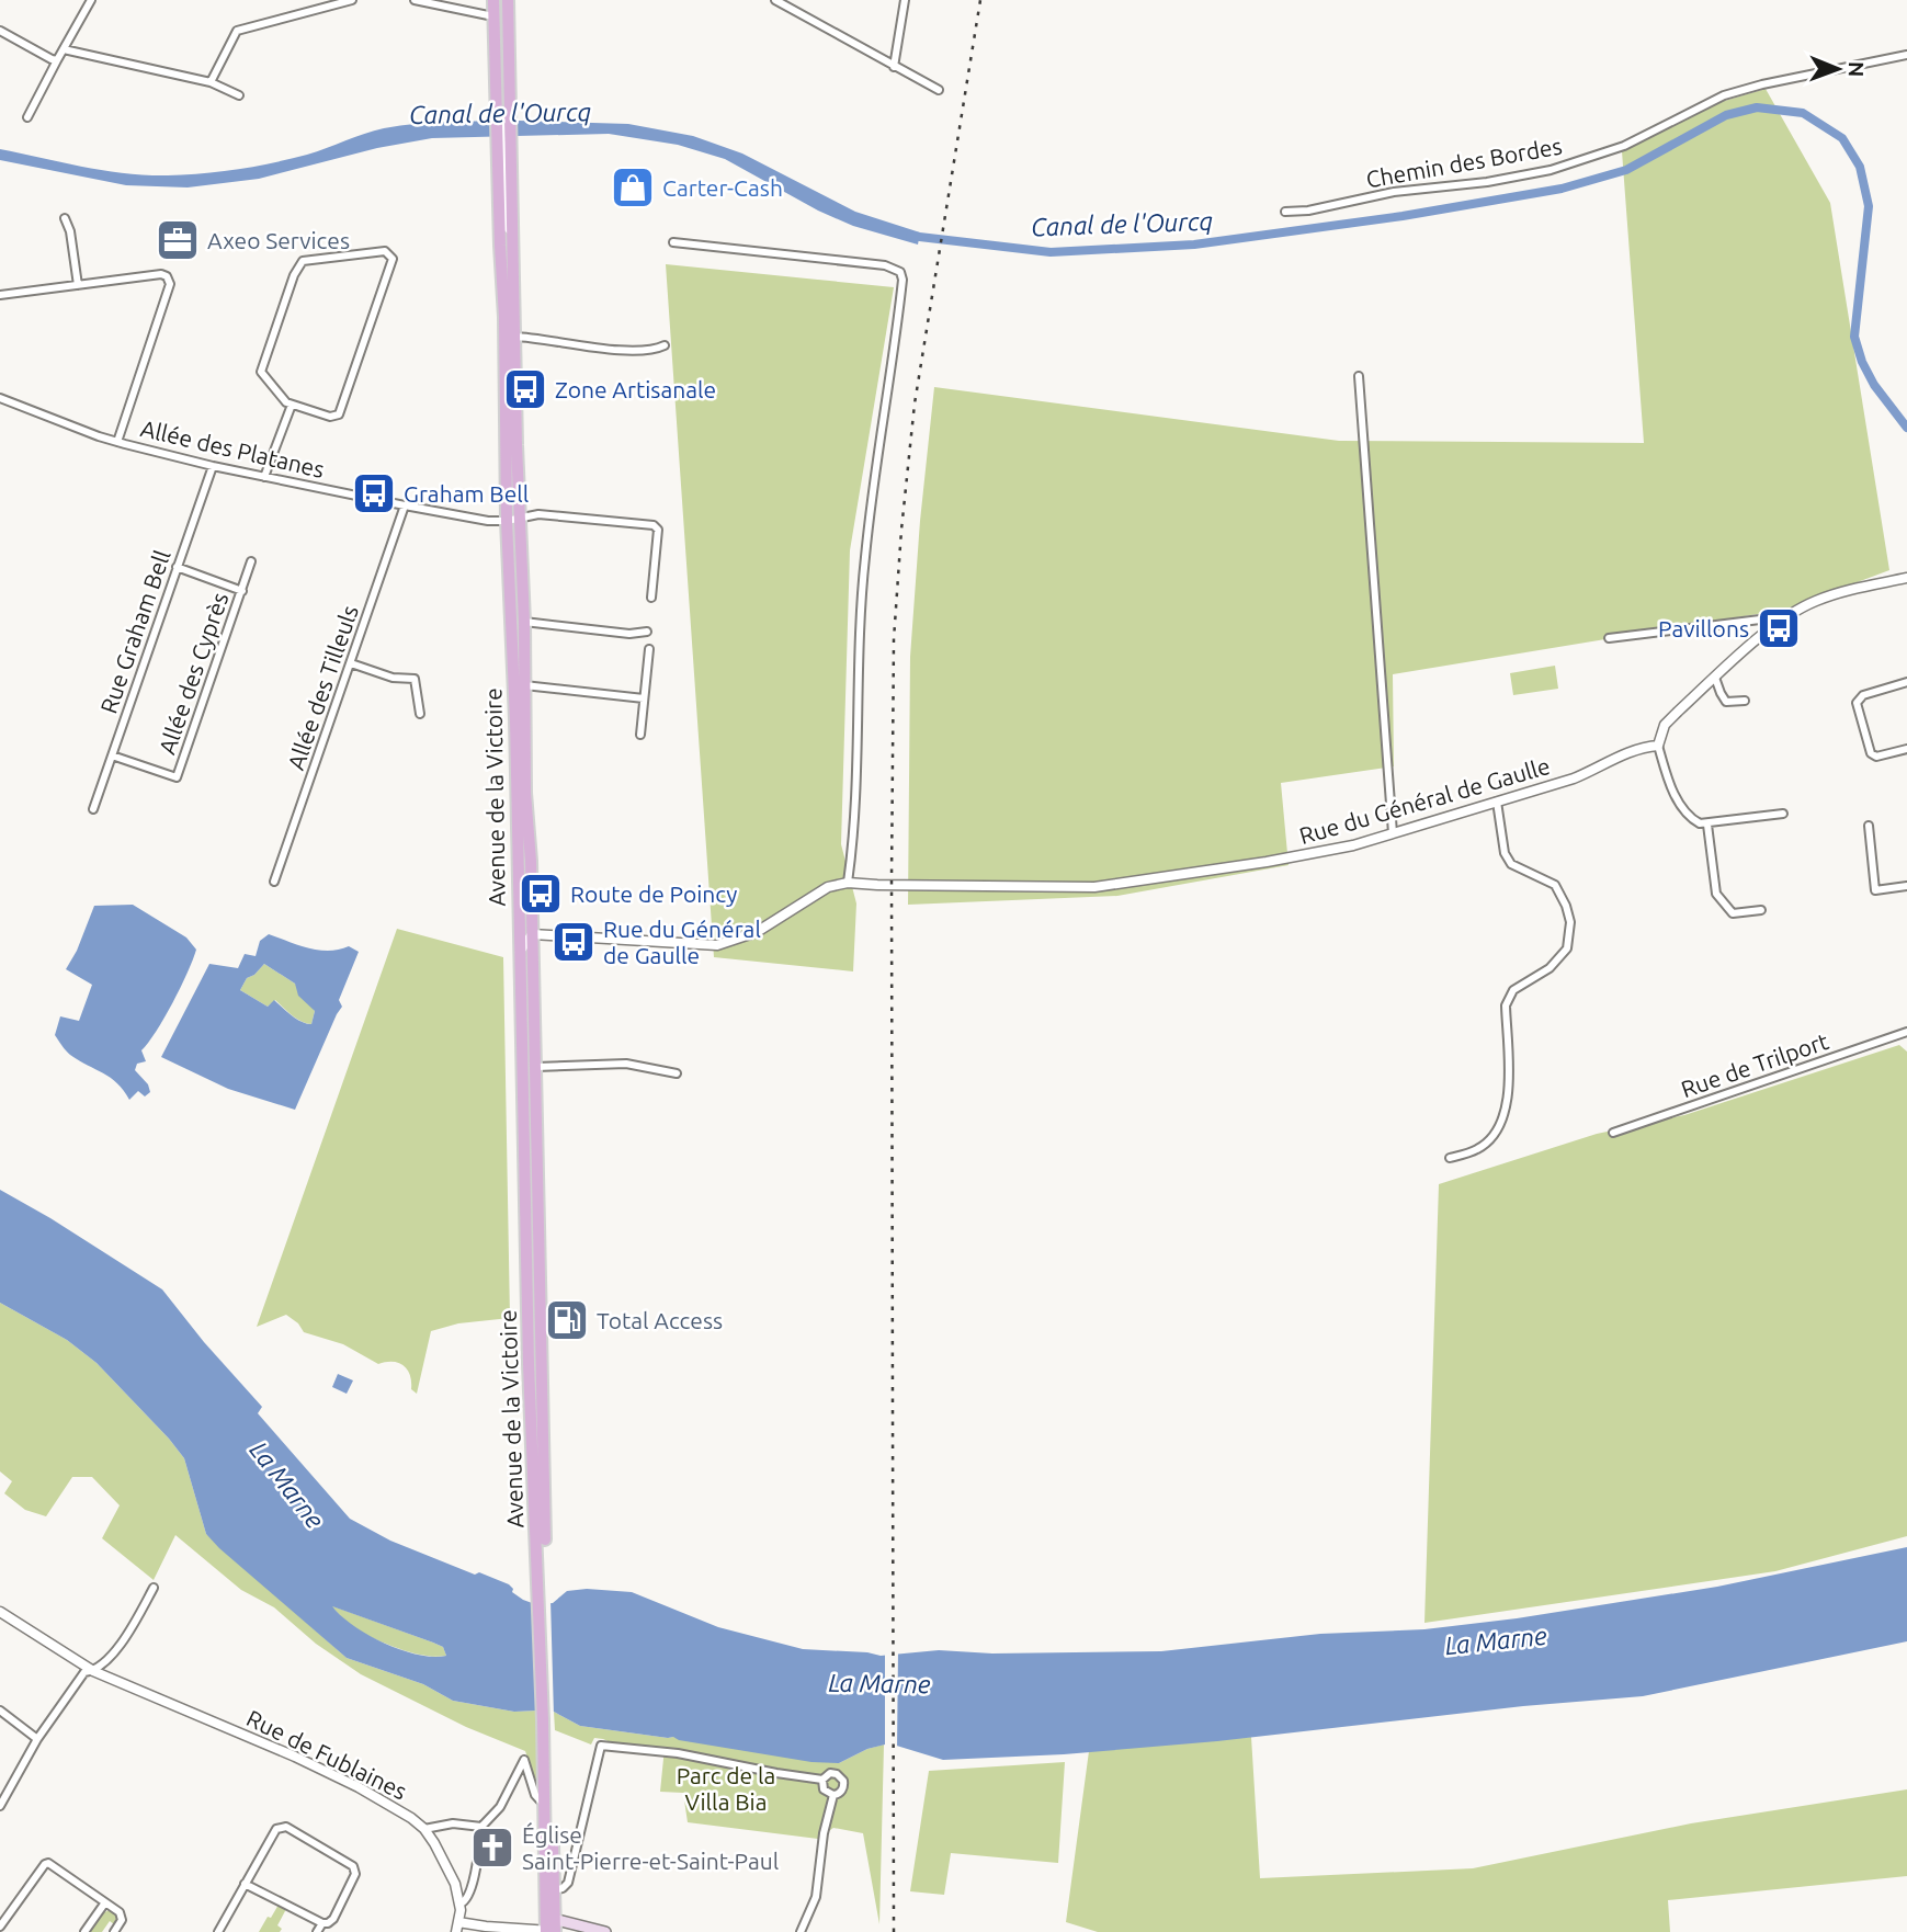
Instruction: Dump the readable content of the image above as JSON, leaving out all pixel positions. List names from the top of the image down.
{
  "streets": {
    "main road": ["Avenue de la Victoire"],
    "street": [
      "Chemin des Bordes",
      "Allée des Platanes",
      "Rue Graham Bell",
      "Allée des Cyprès",
      "Allée des Tilleuls",
      "Rue du Général de Gaulle",
      "Rue de Trilport",
      "Rue de Fublaines"
    ]
  },
  "crossings": [
    ["Allée des Platanes", "Rue Graham Bell"],
    ["Allée des Platanes", "Allée des Tilleuls"],
    ["Allée des Platanes", "Avenue de la Victoire"],
    ["Rue Graham Bell", "Allée des Cyprès"]
  ],
  "water": ["Canal de l'Ourcq", "La Marne"],
  "parks": ["Parc de la Villa Bia"],
  "places": {
    "shop": ["Carter-Cash"],
    "office": ["Axeo Services"],
    "bus stop": [
      "Zone Artisanale",
      "Graham Bell",
      "Pavillons",
      "Route de Poincy",
      "Rue du Général de Gaulle"
    ],
    "fuel station": ["Total Access"],
    "church": ["Église Saint-Pierre-et-Saint-Paul"]
  },
  "north": "right"
}
